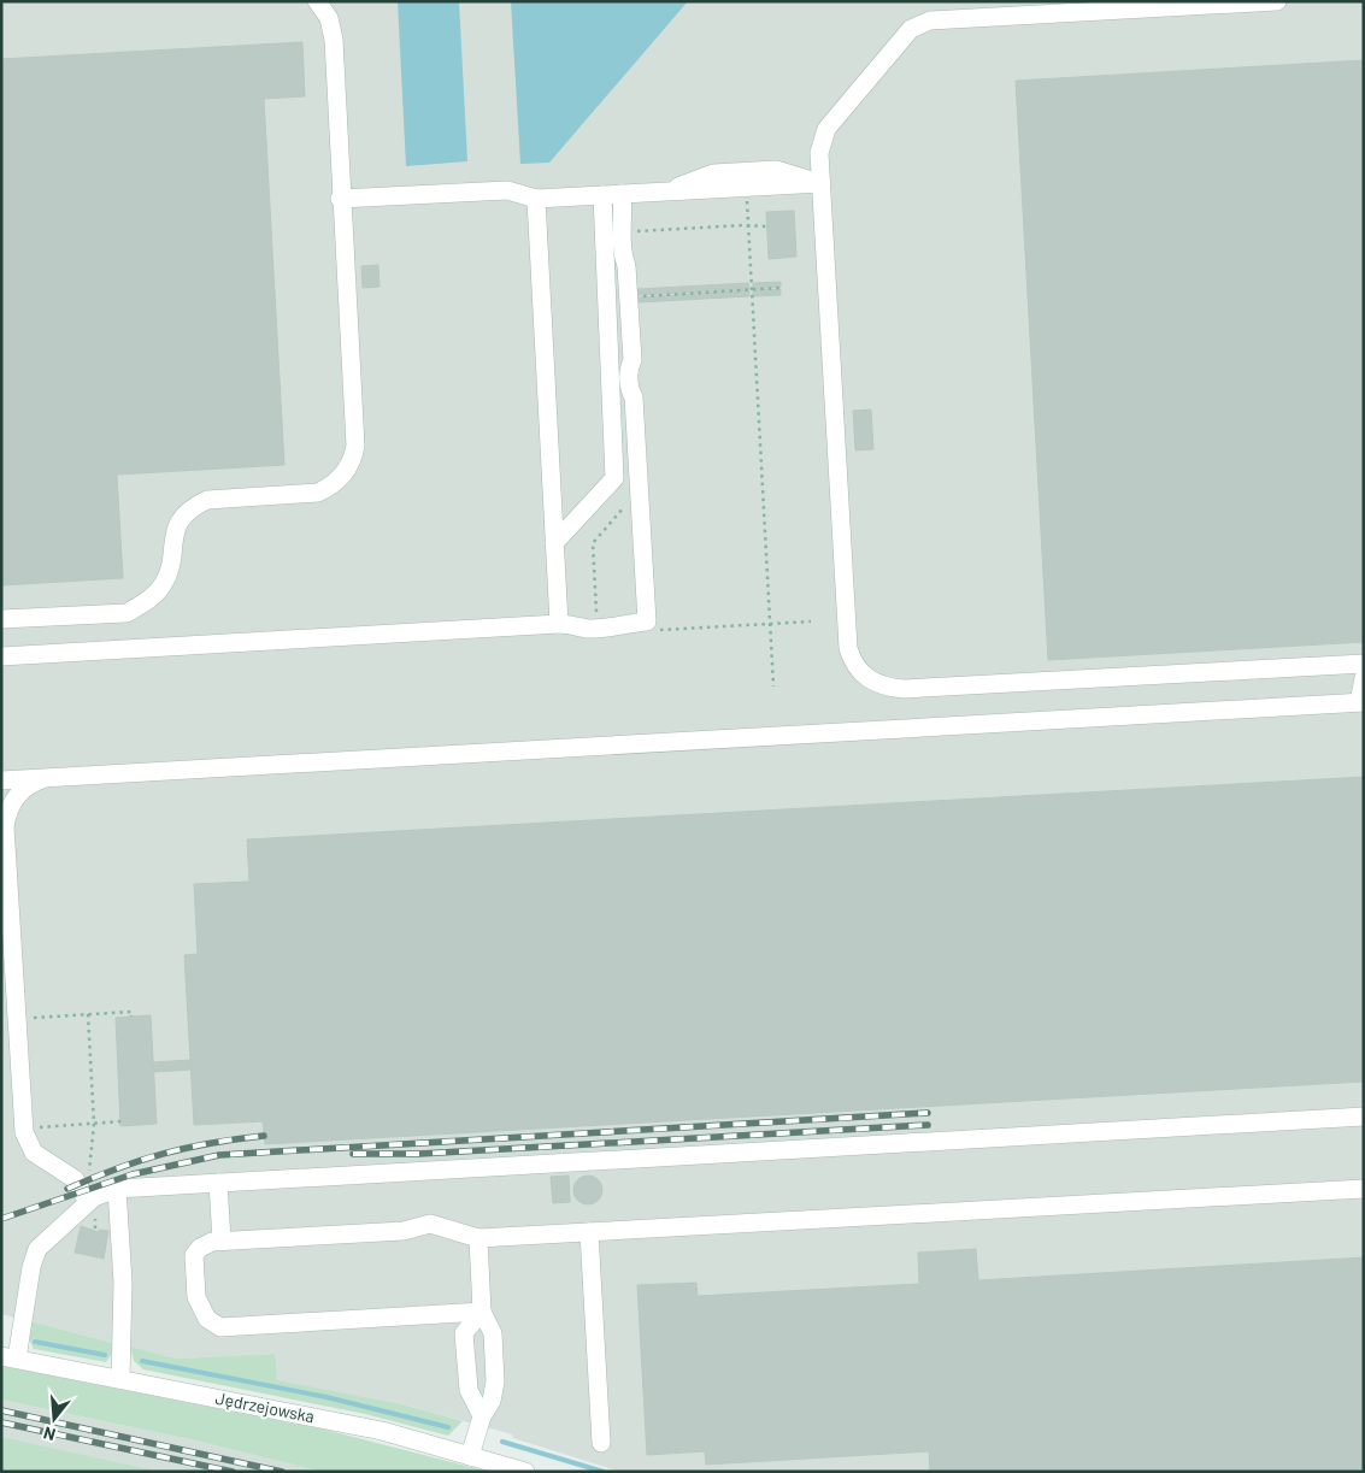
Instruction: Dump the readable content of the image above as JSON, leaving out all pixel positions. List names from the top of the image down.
{
  "streets": {
    "street": ["Jędrzejowska"]
  },
  "north": "bottom"
}
